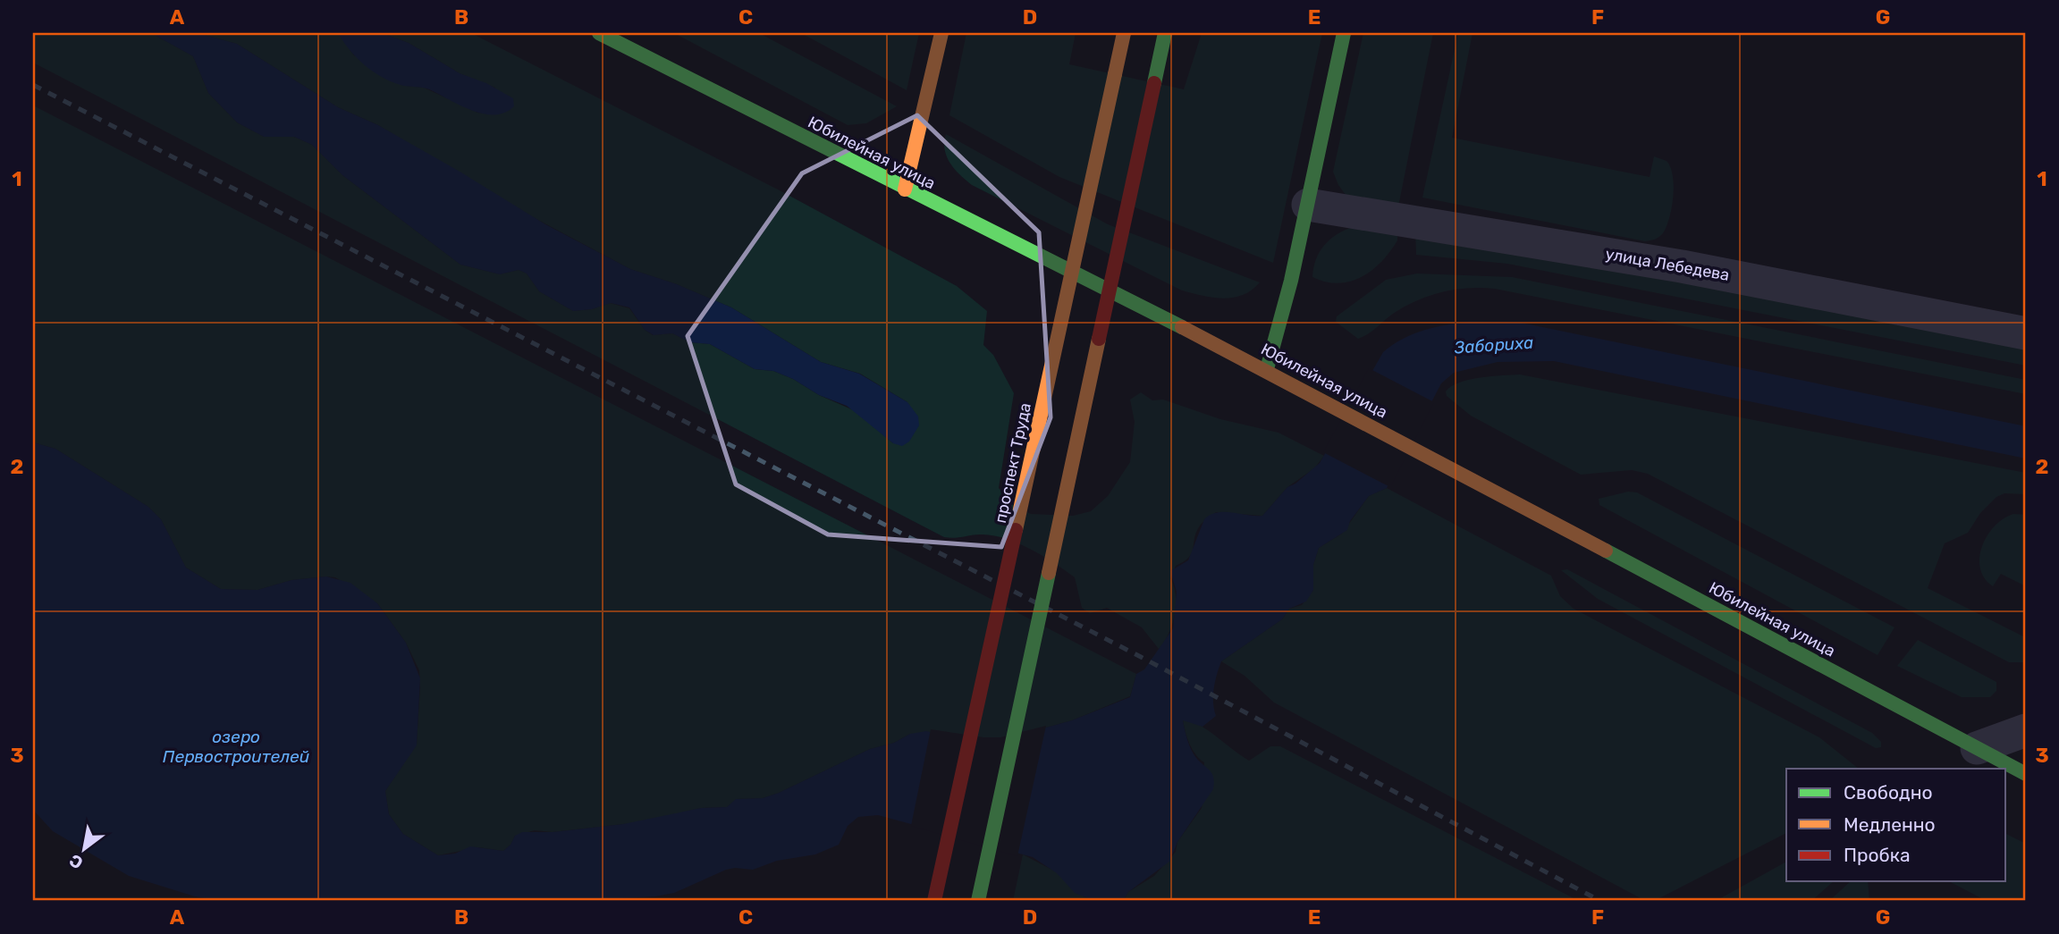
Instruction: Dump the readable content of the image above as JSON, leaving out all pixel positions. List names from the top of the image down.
{
  "streets": {
    "main road": ["Юбилейная улица", "проспект Труда"],
    "street": ["улица Лебедева"]
  },
  "water": ["Забориха", "озеро Первостроителей"],
  "legend": ["Свободно", "Медленно", "Пробка"],
  "north": "bottom left",
  "grid": {
    "columns": [
      "A",
      "B",
      "C",
      "D",
      "E",
      "F",
      "G"
    ],
    "rows": ["1", "2", "3"]
  }
}
